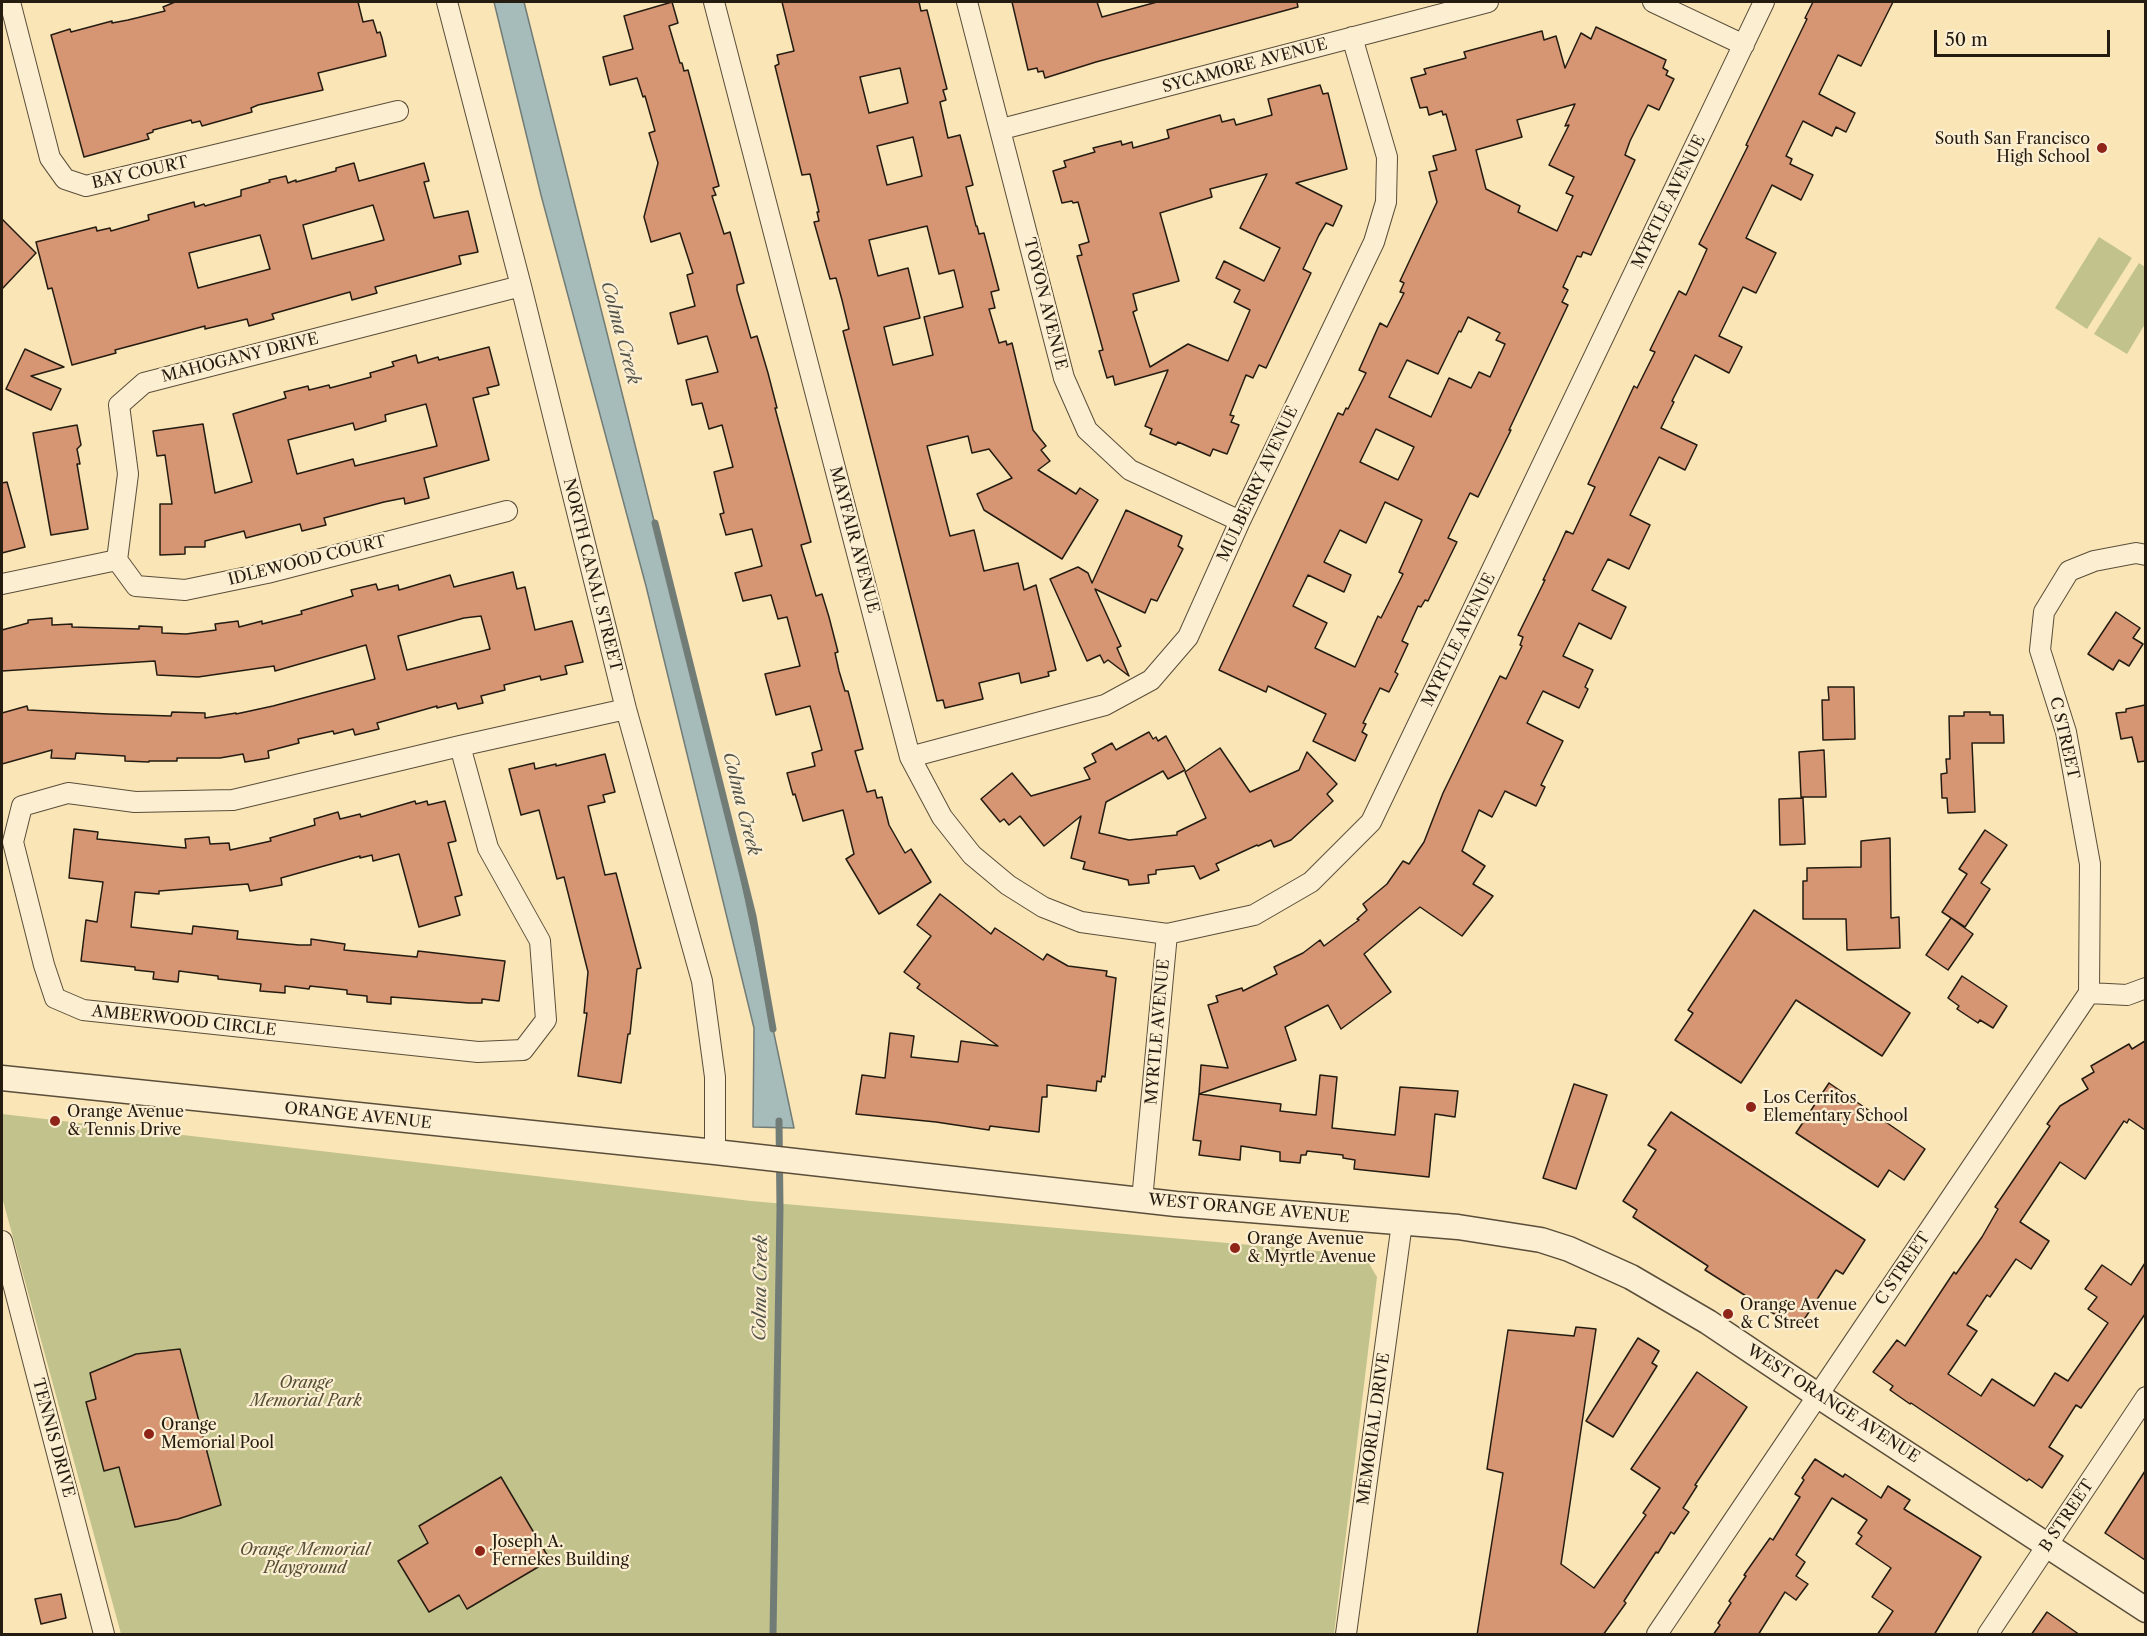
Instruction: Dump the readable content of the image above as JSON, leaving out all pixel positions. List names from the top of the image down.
{
  "streets": {
    "street": [
      "SYCAMORE AVENUE",
      "BAY COURT",
      "MYRTLE AVENUE",
      "TOYON AVENUE",
      "MAHOGANY DRIVE",
      "MULBERRY AVENUE",
      "MAYFAIR AVENUE",
      "IDLEWOOD COURT",
      "NORTH CANAL STREET",
      "C STREET",
      "AMBERWOOD CIRCLE",
      "ORANGE AVENUE",
      "WEST ORANGE AVENUE",
      "MEMORIAL DRIVE",
      "TENNIS DRIVE",
      "B STREET"
    ]
  },
  "crossings": [
    ["SYCAMORE AVENUE", "TOYON AVENUE"],
    ["SYCAMORE AVENUE", "MULBERRY AVENUE"],
    ["MYRTLE AVENUE", "MAYFAIR AVENUE"],
    ["MYRTLE AVENUE", "WEST ORANGE AVENUE"],
    ["TOYON AVENUE", "MULBERRY AVENUE"],
    ["MAHOGANY DRIVE", "IDLEWOOD COURT"],
    ["MAHOGANY DRIVE", "NORTH CANAL STREET"],
    ["MULBERRY AVENUE", "MAYFAIR AVENUE"],
    ["NORTH CANAL STREET", "AMBERWOOD CIRCLE"],
    ["NORTH CANAL STREET", "ORANGE AVENUE"],
    ["NORTH CANAL STREET", "WEST ORANGE AVENUE"],
    ["C STREET", "WEST ORANGE AVENUE"],
    ["ORANGE AVENUE", "WEST ORANGE AVENUE"],
    ["WEST ORANGE AVENUE", "MEMORIAL DRIVE"],
    ["WEST ORANGE AVENUE", "B STREET"]
  ],
  "water": ["Colma Creek"],
  "parks": ["Orange Memorial Park", "Orange Memorial Playground"],
  "places": [
    "South San Francisco High School",
    "Los Cerritos Elementary School",
    "Orange Avenue & Tennis Drive",
    "Orange Avenue & Myrtle Avenue",
    "Orange Avenue & C Street",
    "Orange Memorial Pool",
    "Joseph A. Fernekes Building"
  ],
  "scale_bar": "50 m"
}
